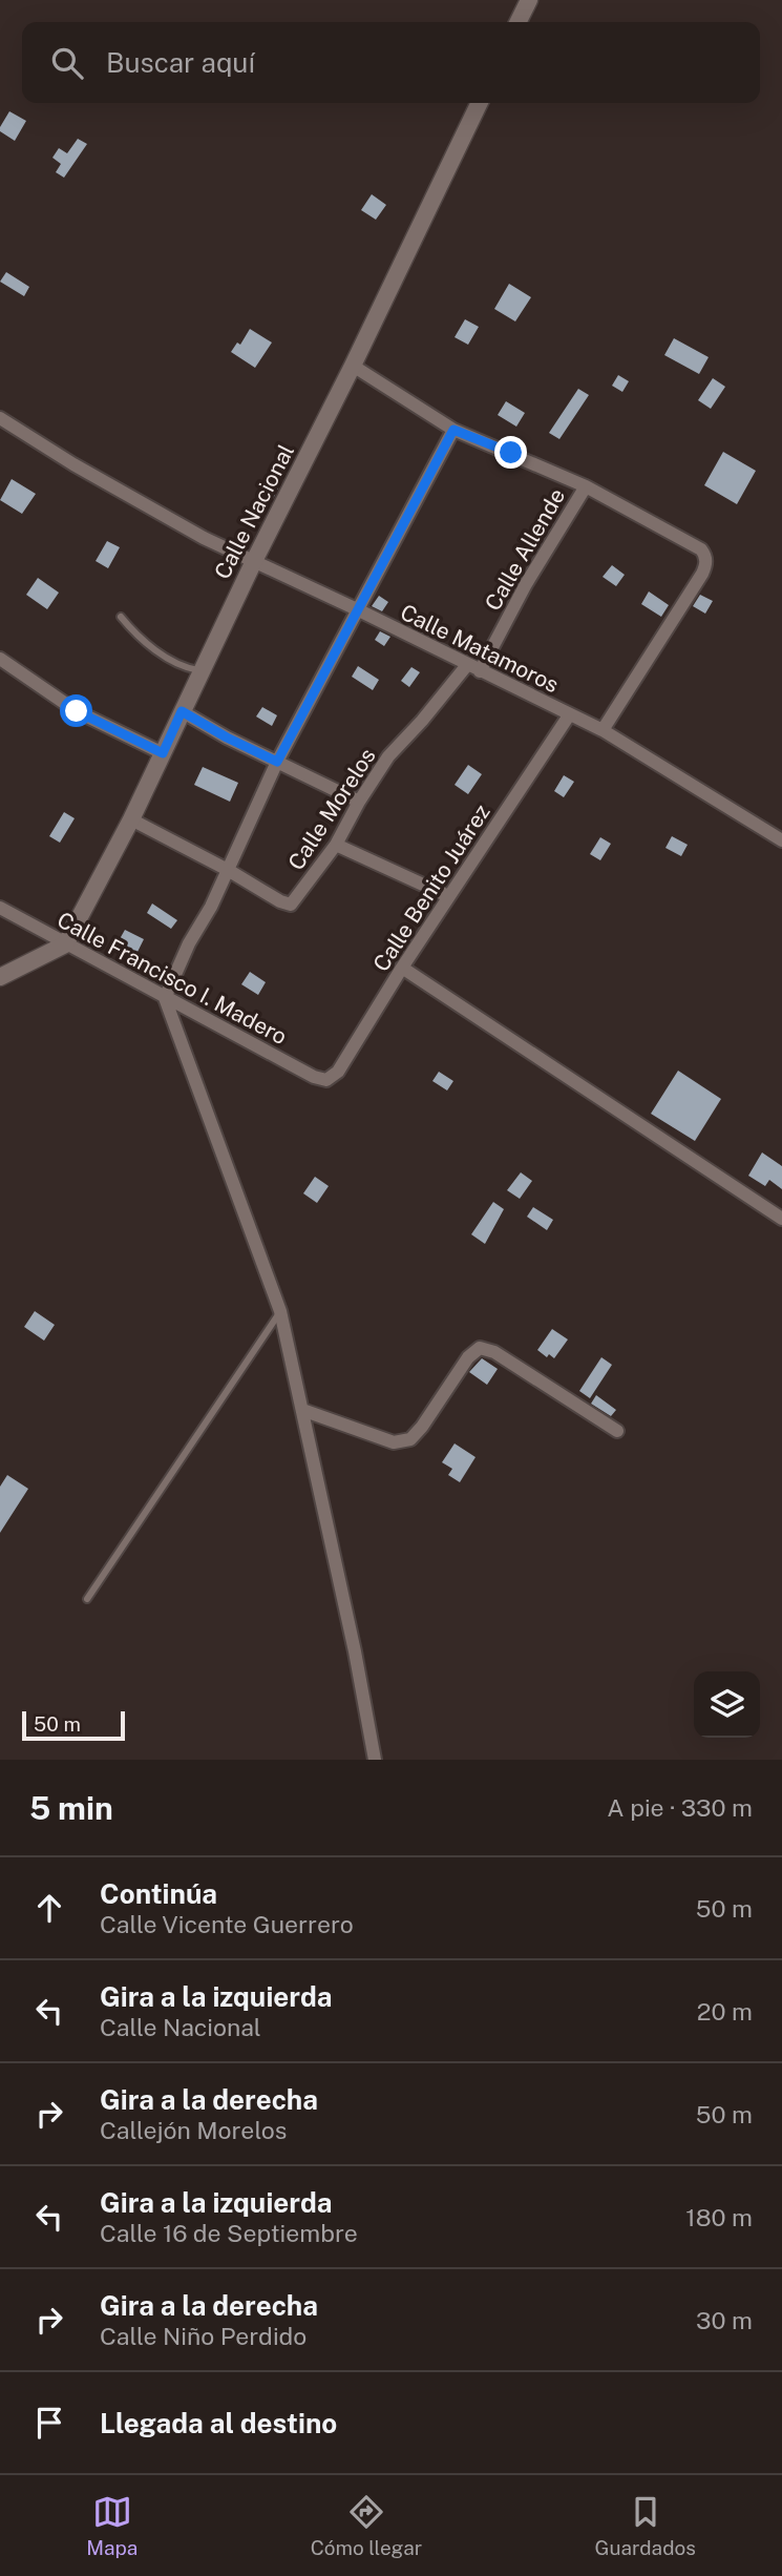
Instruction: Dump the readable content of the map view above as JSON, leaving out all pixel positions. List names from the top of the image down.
{
  "streets": {
    "street": [
      "Calle Nacional",
      "Calle Allende",
      "Calle Matamoros",
      "Calle Morelos",
      "Calle Benito Juárez",
      "Calle Francisco I. Madero"
    ]
  },
  "crossings": [
    ["Calle Nacional", "Calle Matamoros"],
    ["Calle Nacional", "Calle Morelos"],
    ["Calle Nacional", "Calle Francisco I. Madero"],
    ["Calle Allende", "Calle Matamoros"],
    ["Calle Allende", "Calle Morelos"],
    ["Calle Matamoros", "Calle Morelos"],
    ["Calle Matamoros", "Calle Benito Juárez"],
    ["Calle Benito Juárez", "Calle Francisco I. Madero"]
  ],
  "scale_bar": "50 m",
  "page": {
    "search": "Buscar aquí",
    "scale": "50 m",
    "heading": ["5 min", "A pie · 330 m"],
    "list": [
      ["Continúa", "Calle Vicente Guerrero", "50 m"],
      ["Gira a la izquierda", "Calle Nacional", "20 m"],
      ["Gira a la derecha", "Callejón Morelos", "50 m"],
      ["Gira a la izquierda", "Calle 16 de Septiembre", "180 m"],
      ["Gira a la derecha", "Calle Niño Perdido", "30 m"],
      "Llegada al destino"
    ],
    "nav": ["Mapa", "Cómo llegar", "Guardados"]
  }
}
